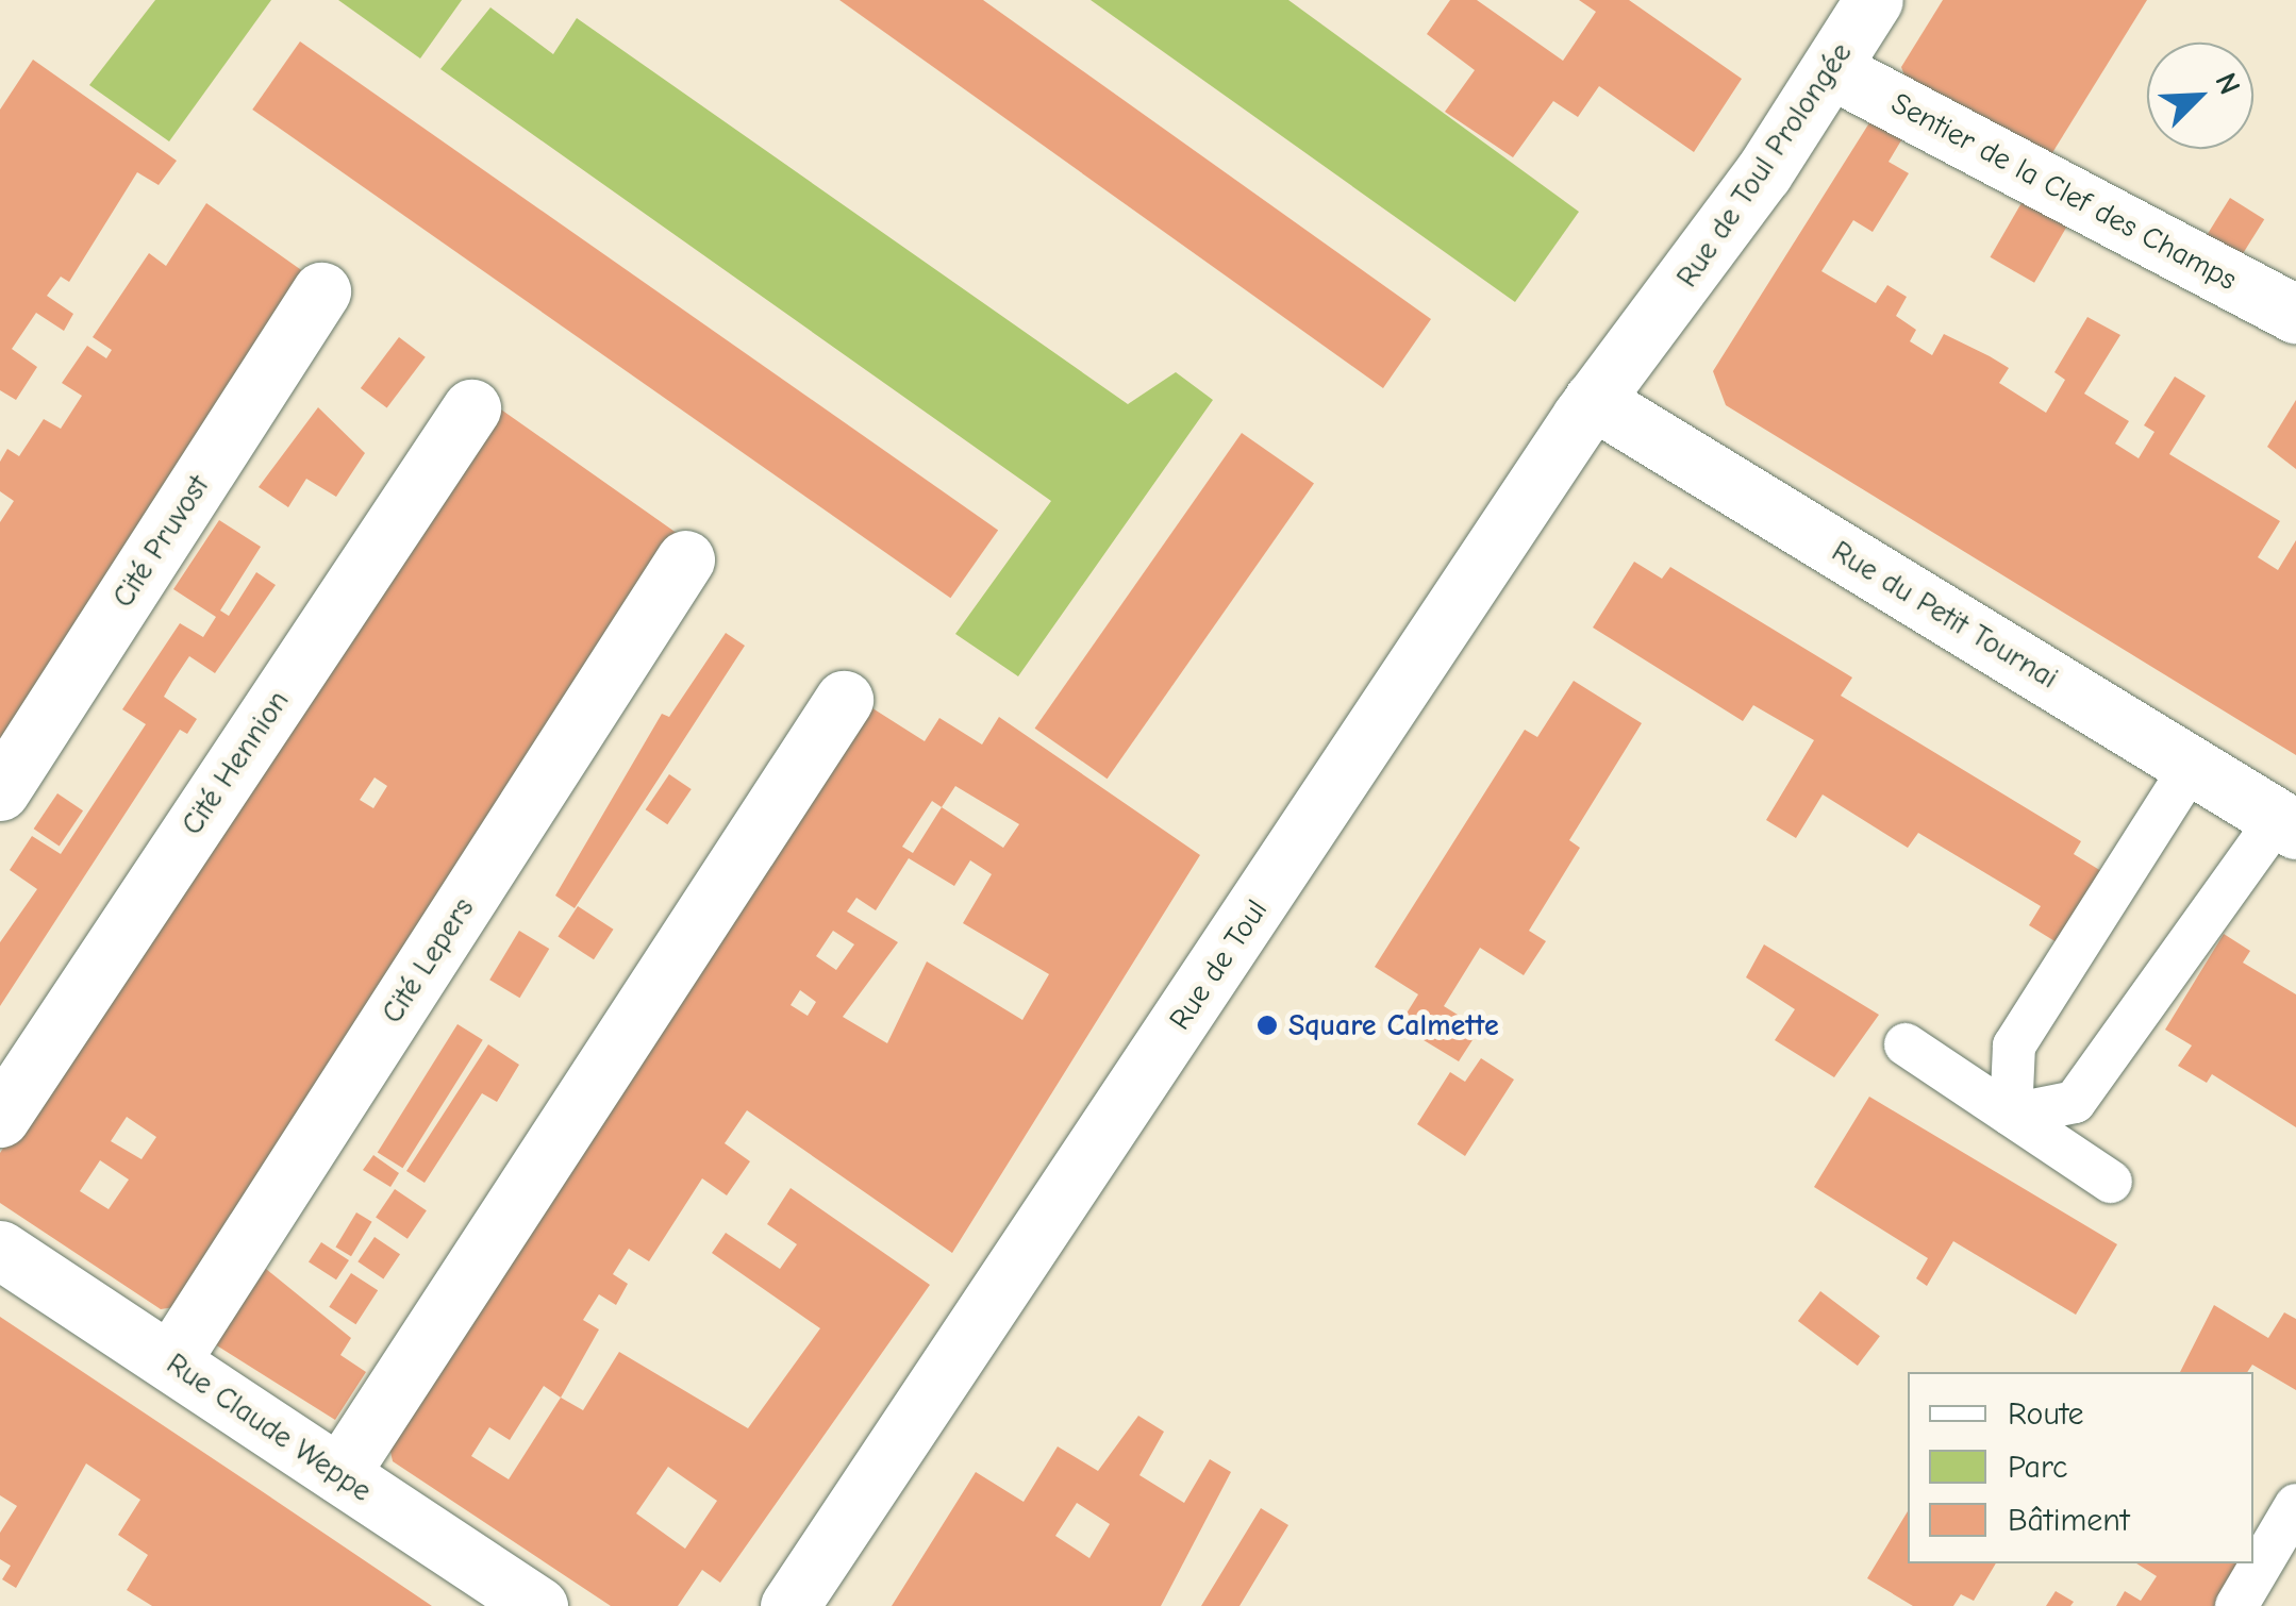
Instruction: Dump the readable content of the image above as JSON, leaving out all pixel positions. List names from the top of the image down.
{
  "streets": {
    "street": [
      "Rue de Toul Prolongée",
      "Sentier de la Clef des Champs",
      "Cité Pruvost",
      "Rue du Petit Tournai",
      "Cité Hennion",
      "Cité Lepers",
      "Rue de Toul",
      "Rue Claude Weppe"
    ]
  },
  "crossings": [
    ["Rue de Toul Prolongée", "Sentier de la Clef des Champs"],
    ["Rue de Toul Prolongée", "Rue de Toul"],
    ["Rue du Petit Tournai", "Rue de Toul"],
    ["Cité Lepers", "Rue Claude Weppe"]
  ],
  "places": ["Square Calmette"],
  "legend": ["Route", "Parc", "Bâtiment"],
  "north": "top right"
}
